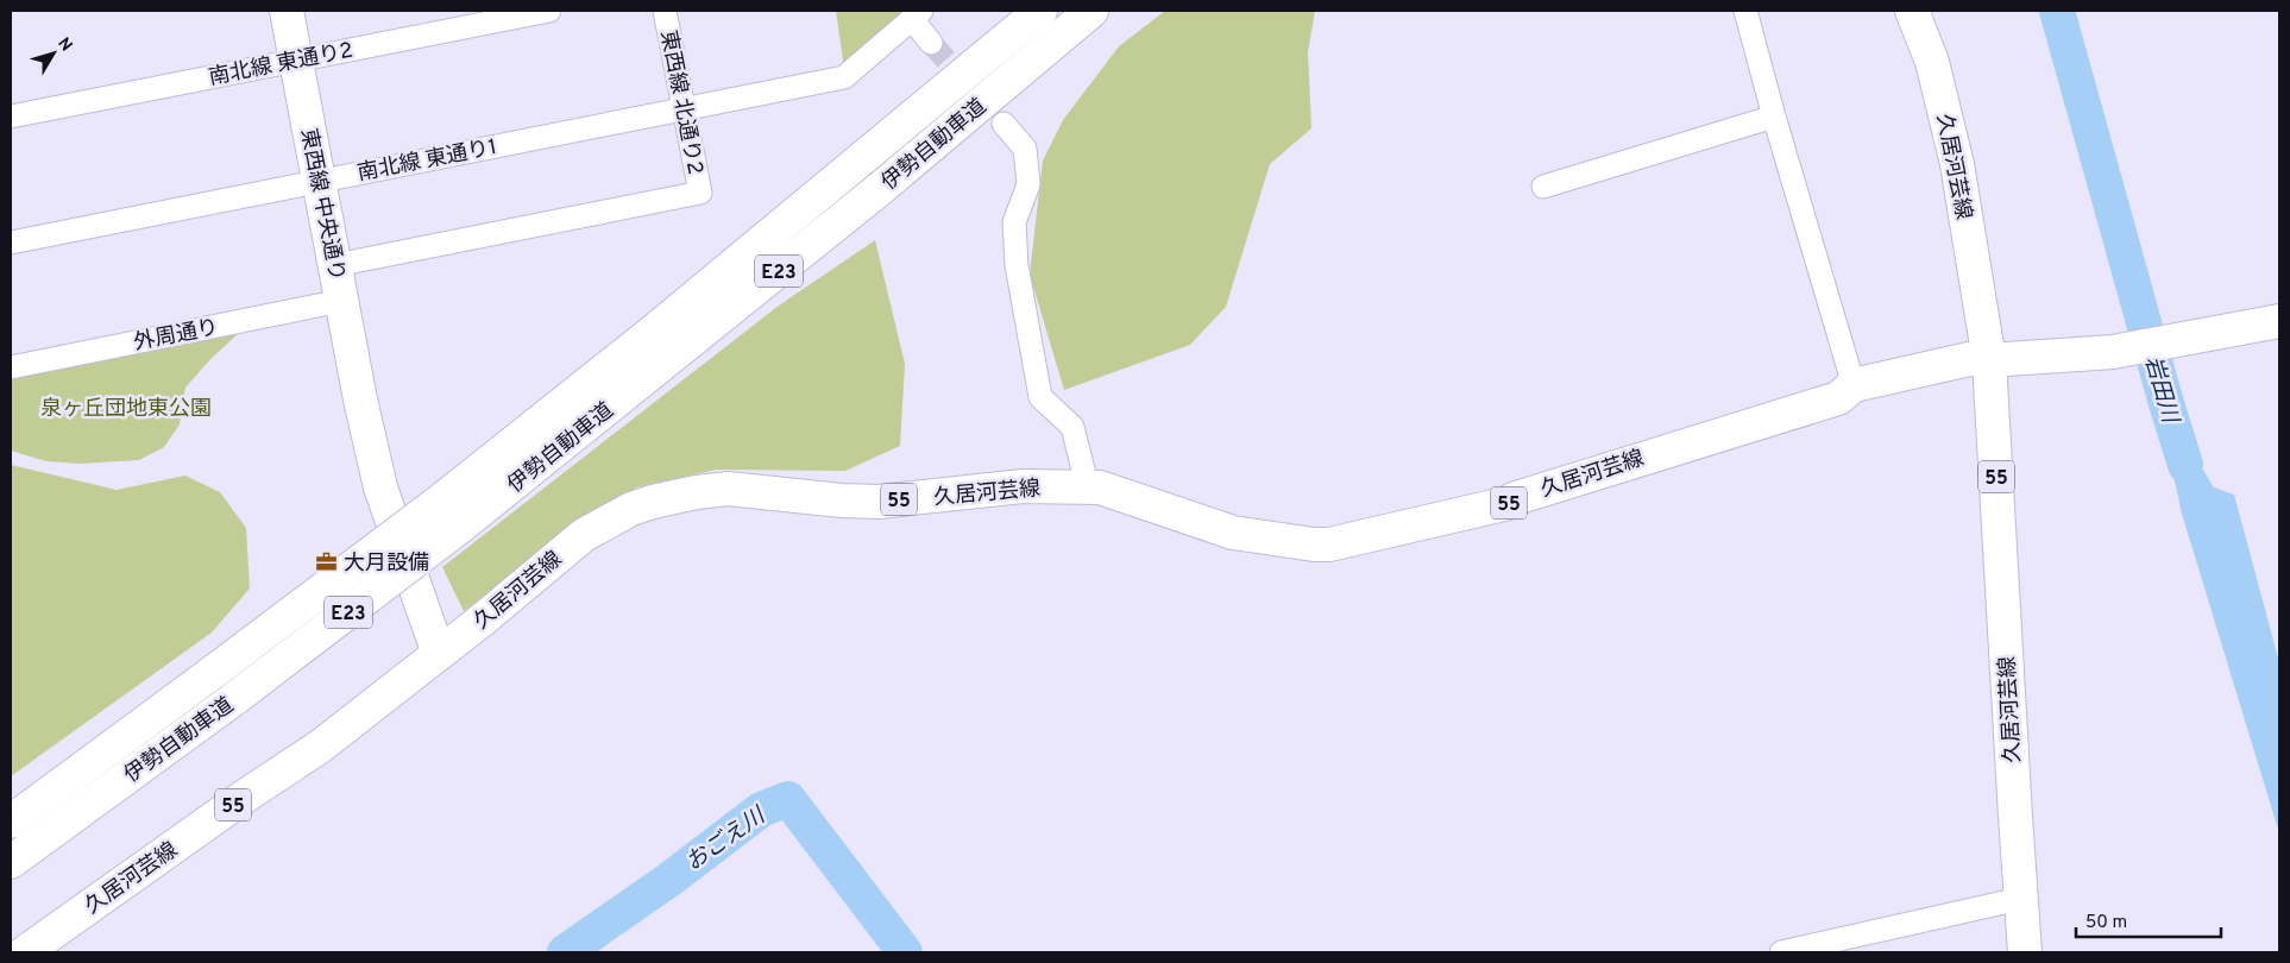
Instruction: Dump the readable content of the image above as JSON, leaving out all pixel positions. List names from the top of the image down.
{
  "streets": {
    "main road": [
      "伊勢自動車道",
      "久居河芸線",
      "東西線 中央通り",
      "E23",
      "55"
    ],
    "street": [
      "南北線 東通り2",
      "東西線 北通り2",
      "南北線 東通り1",
      "外周通り"
    ]
  },
  "crossings": [
    ["南北線 東通り2", "東西線 中央通り"],
    ["東西線 北通り2", "南北線 東通り1"],
    ["東西線 北通り2", "東西線 中央通り"],
    ["南北線 東通り1", "東西線 中央通り"],
    ["久居河芸線", "東西線 中央通り"],
    ["東西線 中央通り", "外周通り"]
  ],
  "water": ["岩田川", "おごえ川"],
  "parks": ["泉ヶ丘団地東公園"],
  "places": {
    "office": ["大月設備"]
  },
  "scale_bar": "50 m",
  "north": "top right"
}
